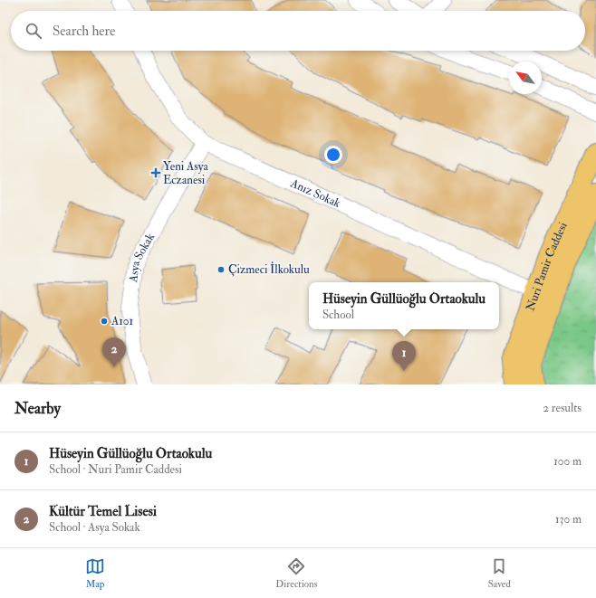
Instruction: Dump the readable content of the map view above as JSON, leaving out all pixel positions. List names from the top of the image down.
{
  "streets": {
    "main road": ["Nuri Pamir Caddesi"],
    "street": ["Anız Sokak", "Asya Sokak"]
  },
  "crossings": [
    ["Anız Sokak", "Asya Sokak"],
    ["Anız Sokak", "Nuri Pamir Caddesi"]
  ],
  "places": {
    "health": ["Yeni Asya Eczanesi"],
    "other": ["Çizmeci İlkokulu", "A101"]
  },
  "north": "top left",
  "page": {
    "search": "Search here",
    "popup": ["Hüseyin Güllüoğlu Ortaokulu", "School"],
    "pins": ["2", "1"],
    "heading": ["Nearby", "2 results"],
    "list": [
      {
        "mark": "1",
        "name": "Hüseyin Güllüoğlu Ortaokulu",
        "note": "School · Nuri Pamir Caddesi",
        "value": "100 m"
      },
      {
        "mark": "2",
        "name": "Kültür Temel Lisesi",
        "note": "School · Asya Sokak",
        "value": "130 m"
      }
    ],
    "nav": ["Map", "Directions", "Saved"]
  }
}
